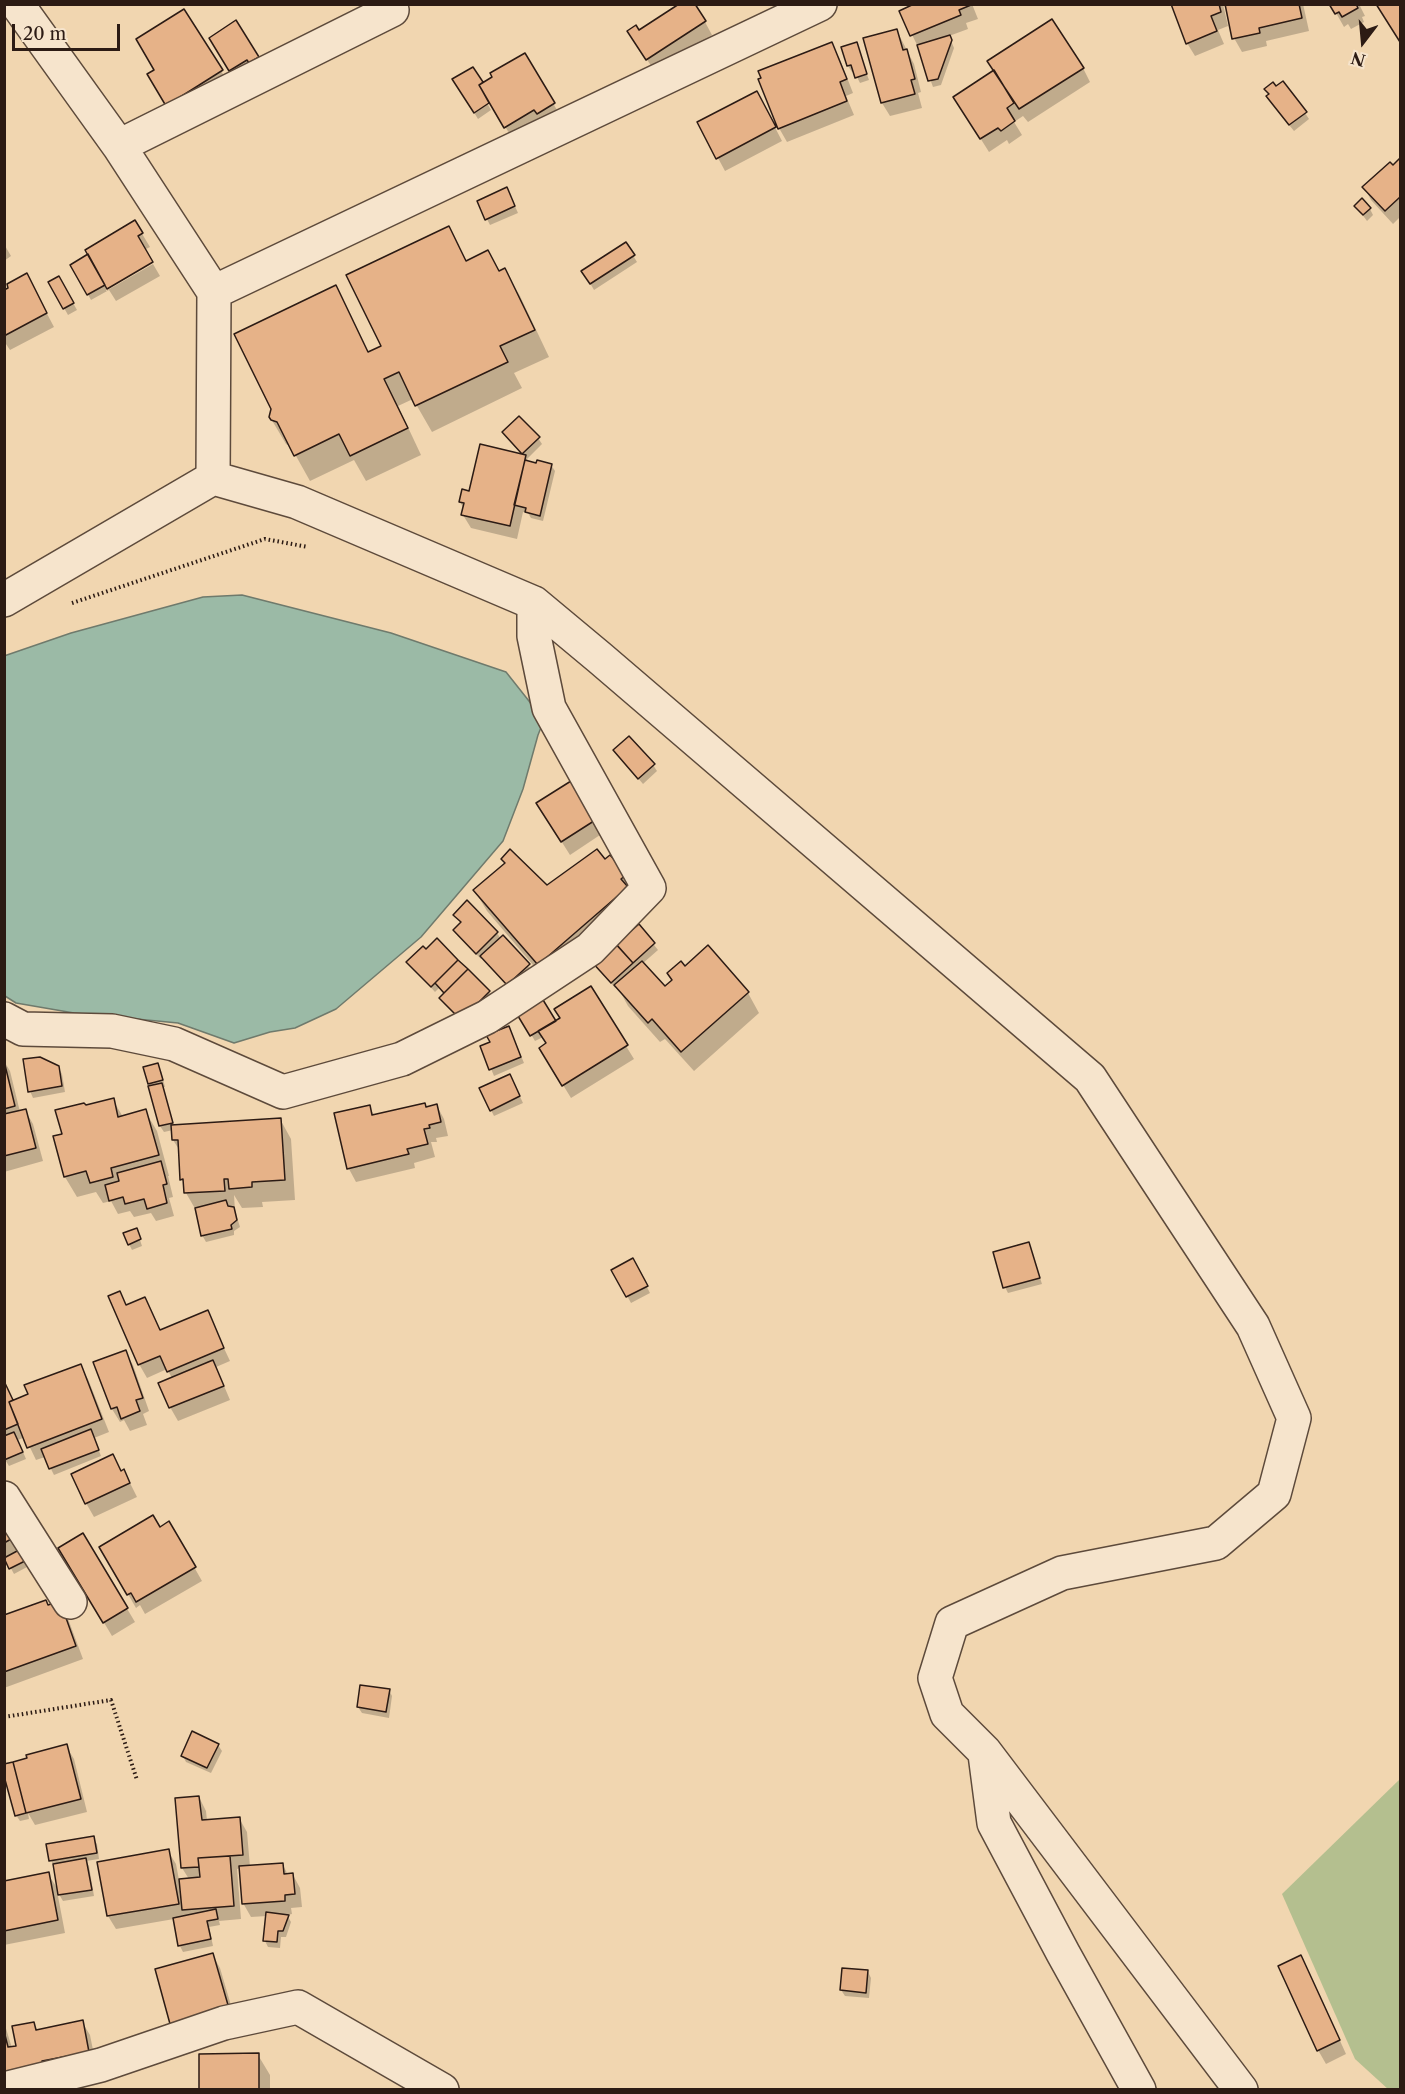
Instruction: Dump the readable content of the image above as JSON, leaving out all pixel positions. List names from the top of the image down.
{
  "scale_bar": "20 m",
  "north": "bottom"
}
